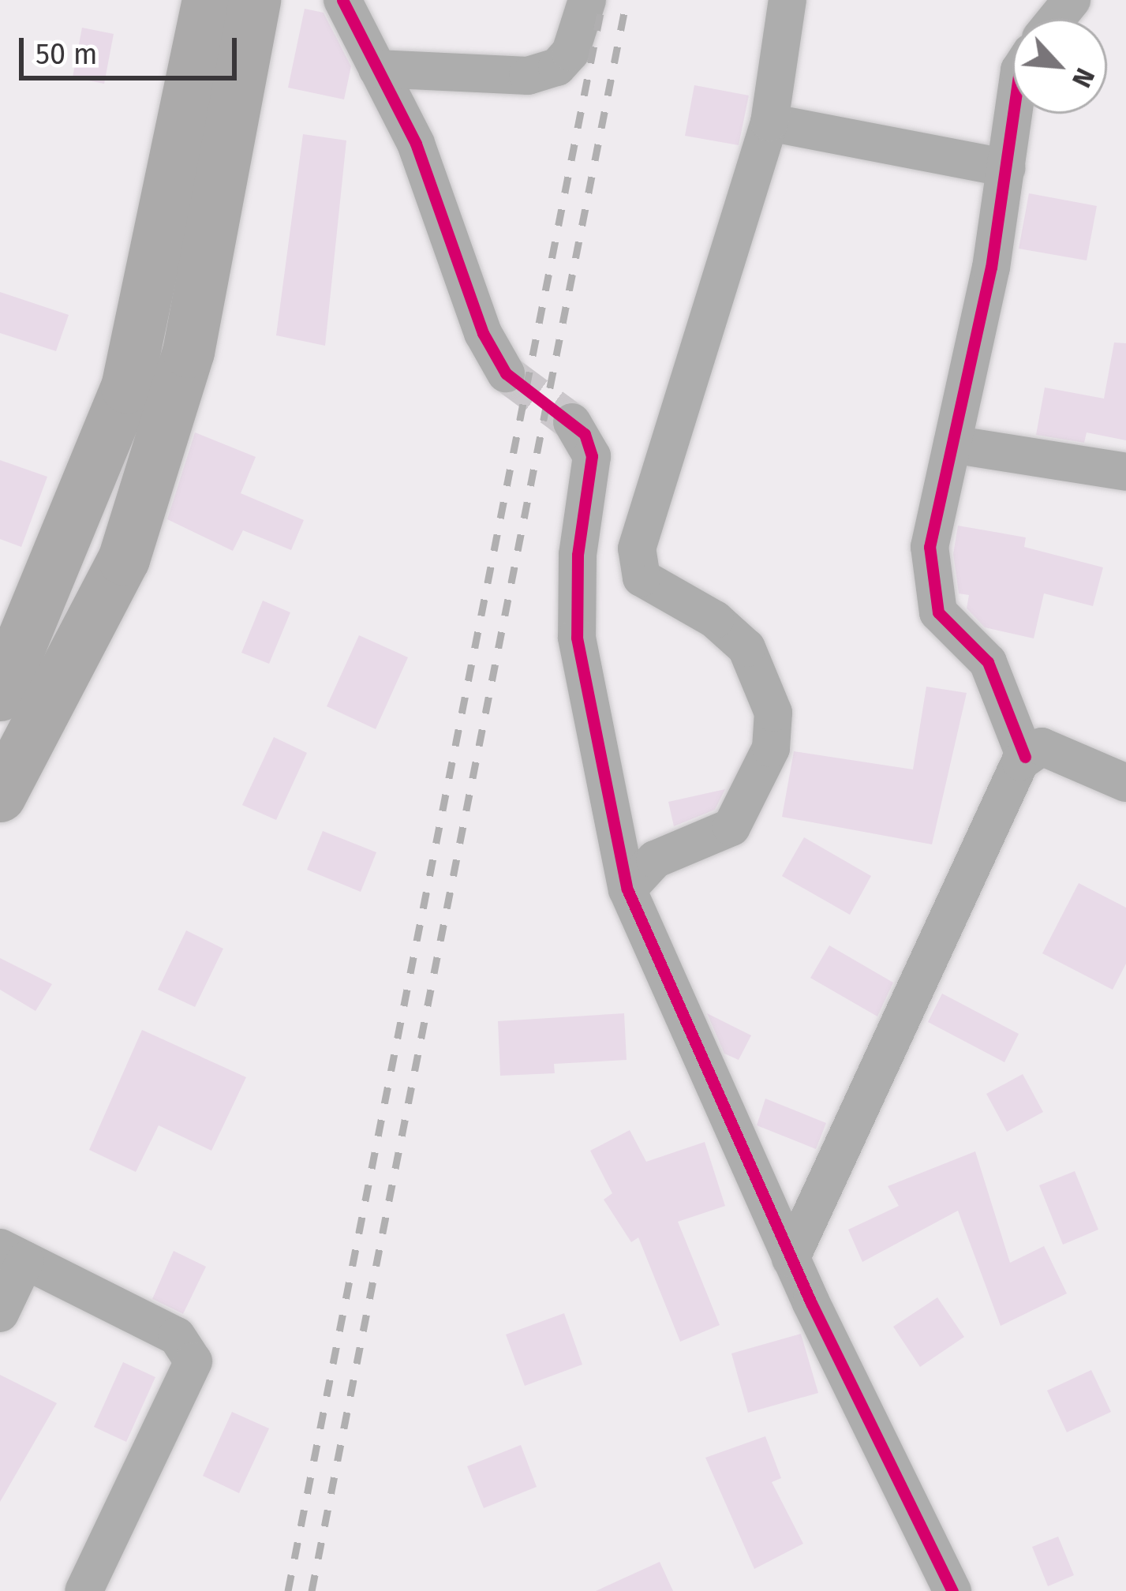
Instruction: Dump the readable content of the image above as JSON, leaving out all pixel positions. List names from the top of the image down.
{
  "scale_bar": "50 m",
  "north": "bottom right"
}
